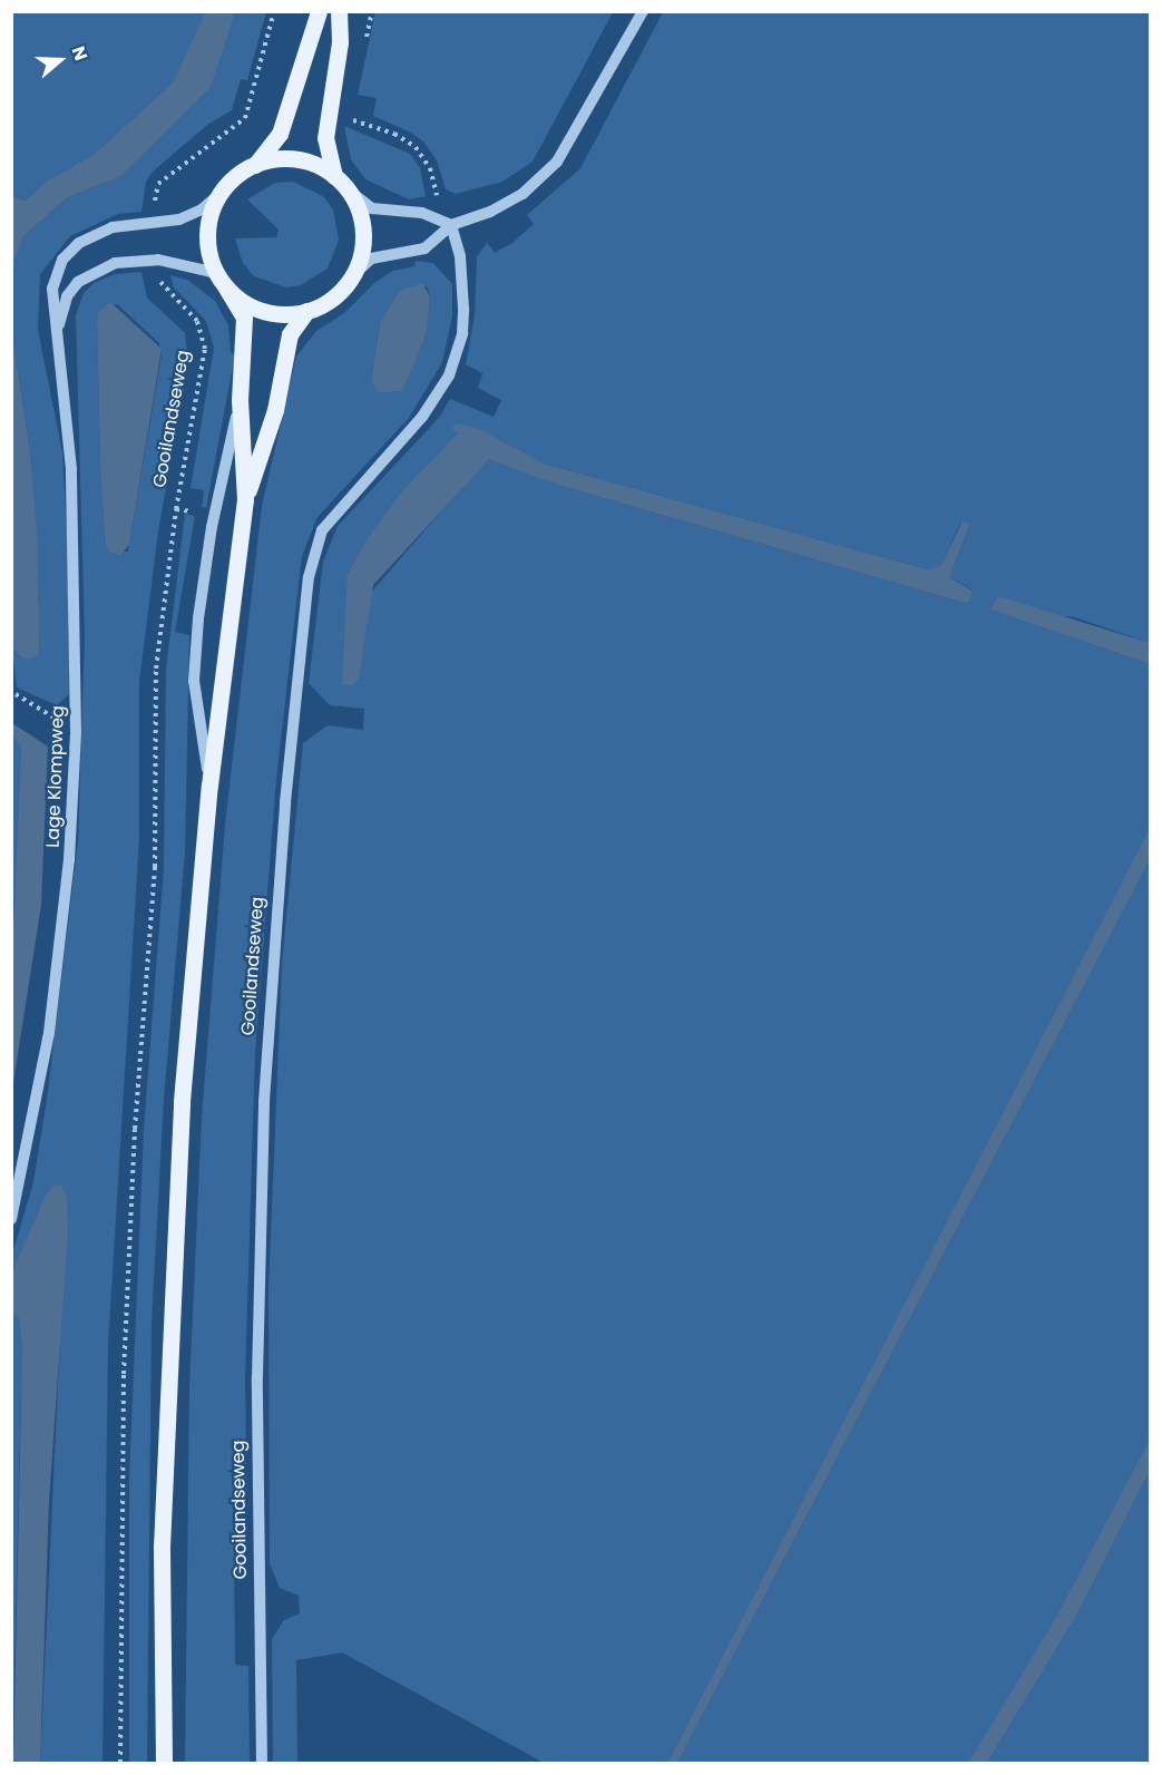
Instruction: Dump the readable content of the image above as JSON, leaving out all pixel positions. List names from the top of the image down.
{
  "streets": {
    "street": ["Gooilandseweg", "Lage Klompweg"]
  },
  "crossings": [
    ["Gooilandseweg", "Lage Klompweg"]
  ],
  "north": "right"
}
